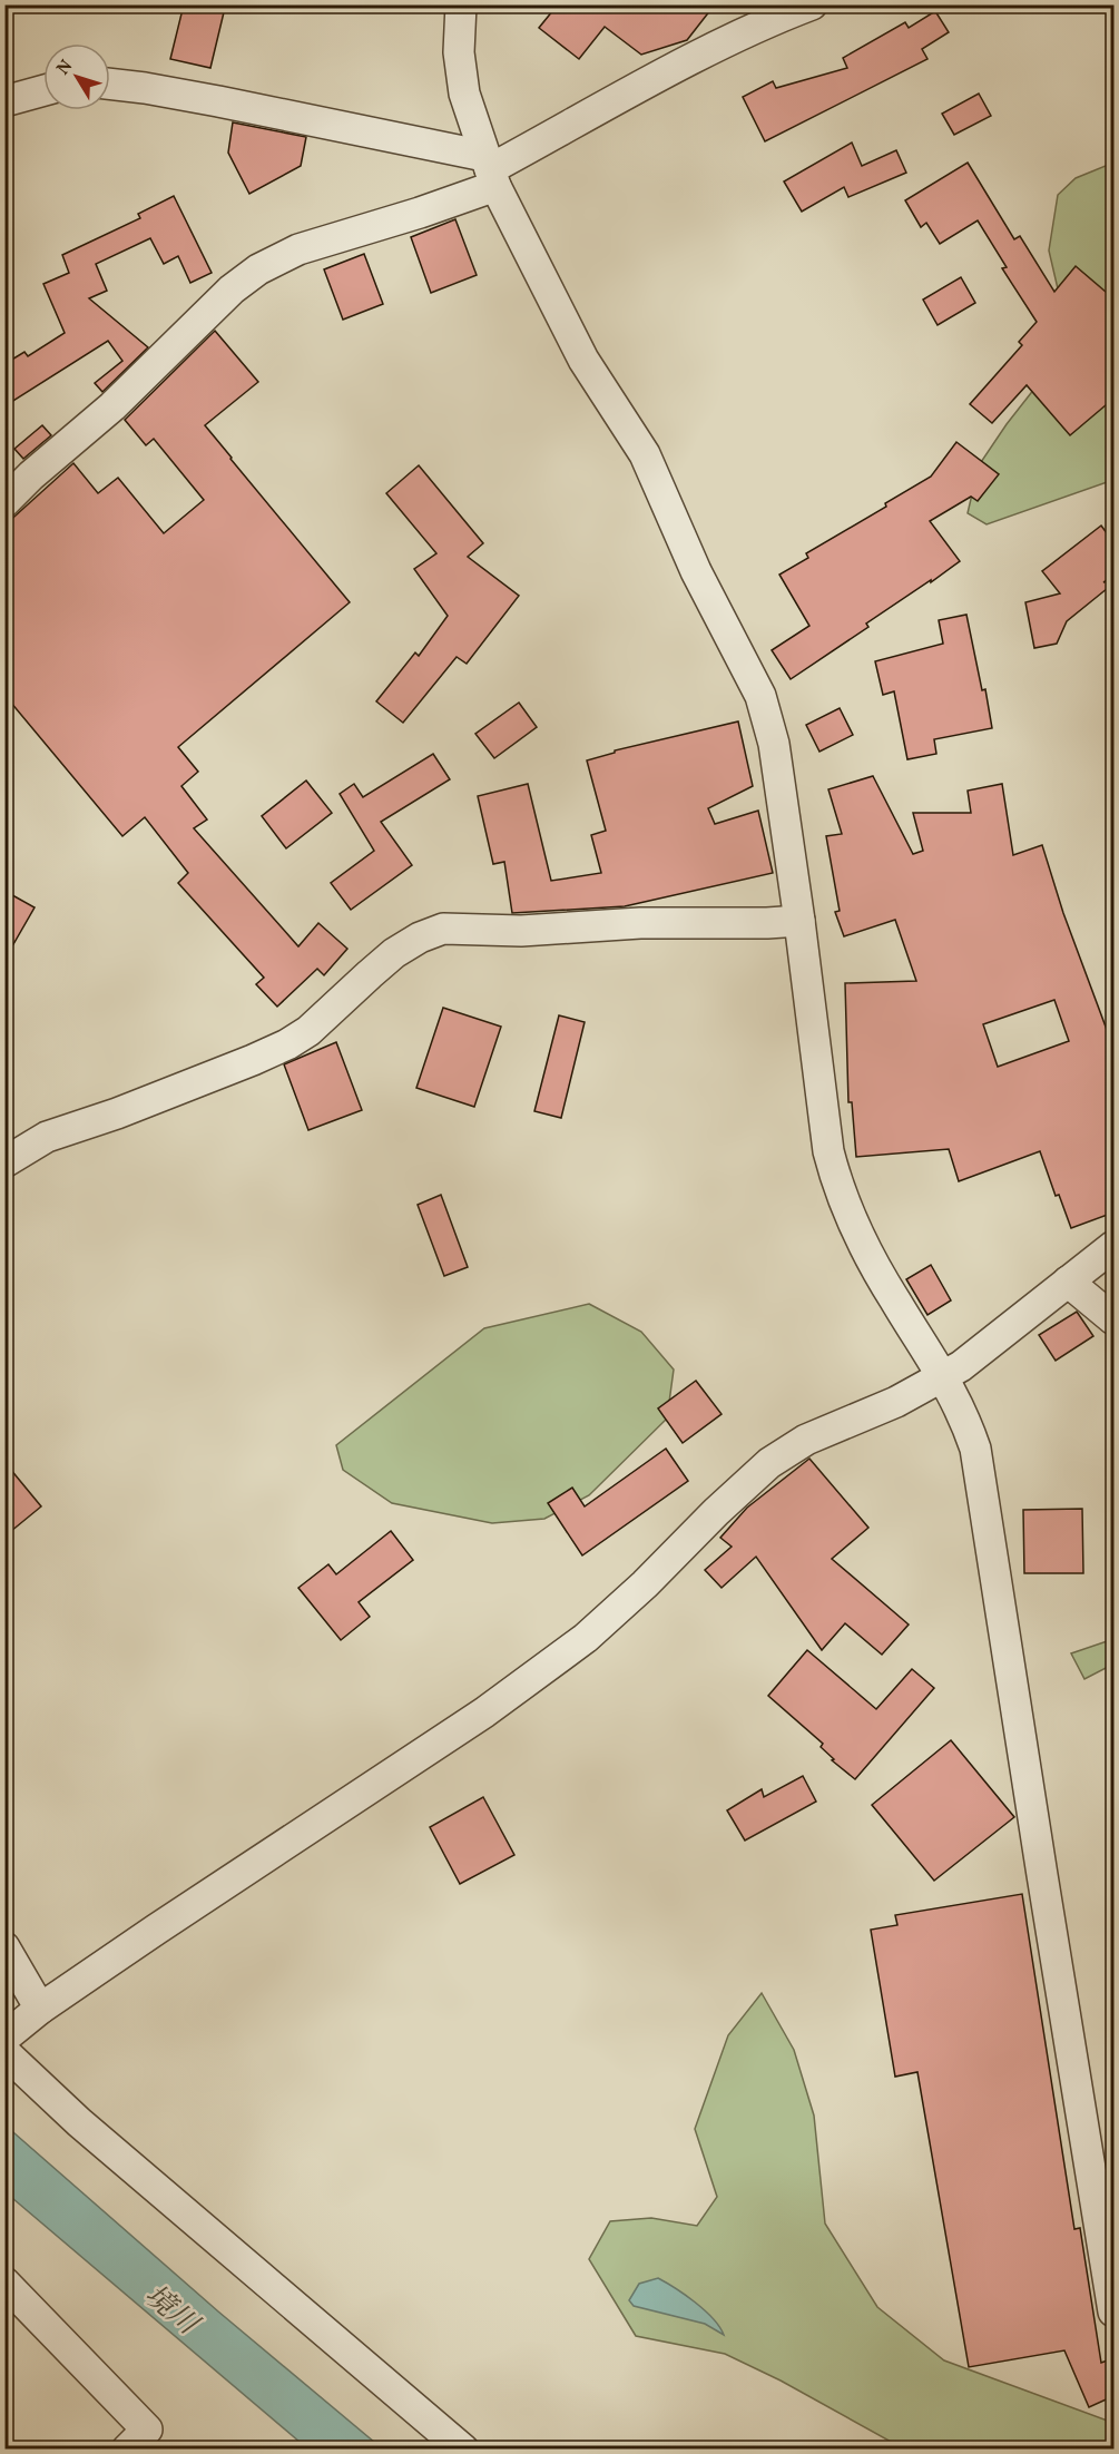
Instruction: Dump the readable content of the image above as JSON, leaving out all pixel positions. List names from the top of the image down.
{
  "water": ["境川"],
  "north": "top left"
}
